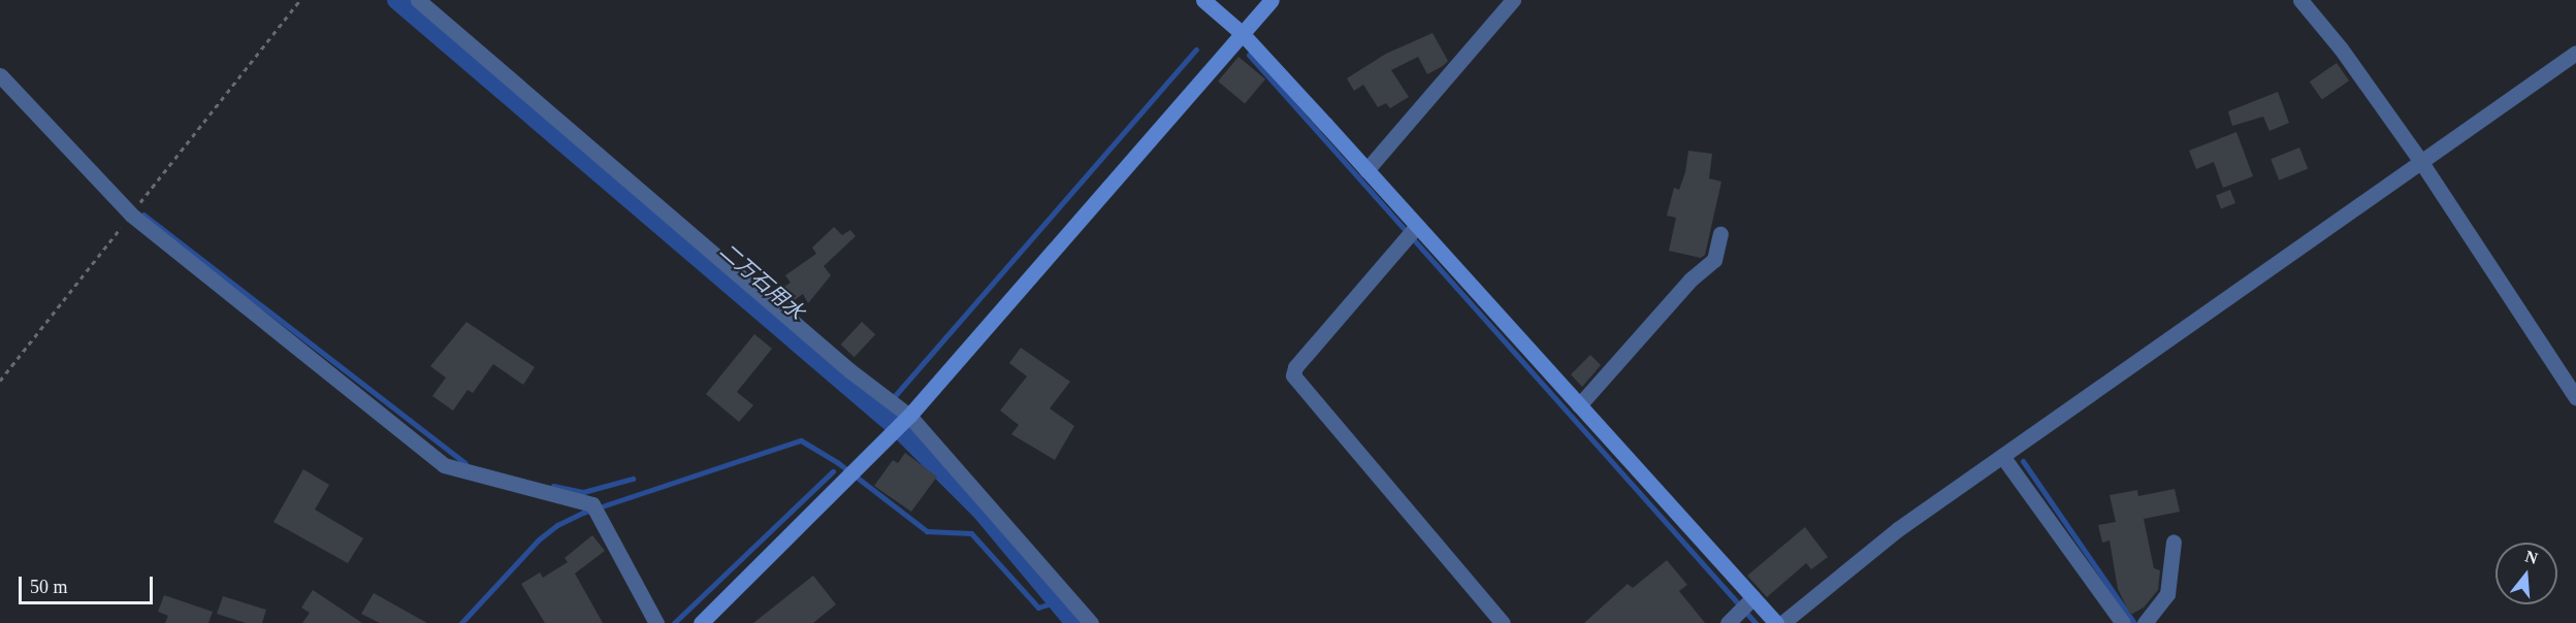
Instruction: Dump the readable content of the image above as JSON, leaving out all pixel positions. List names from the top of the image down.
{
  "water": ["二万石用水"],
  "scale_bar": "50 m",
  "north": "top"
}
